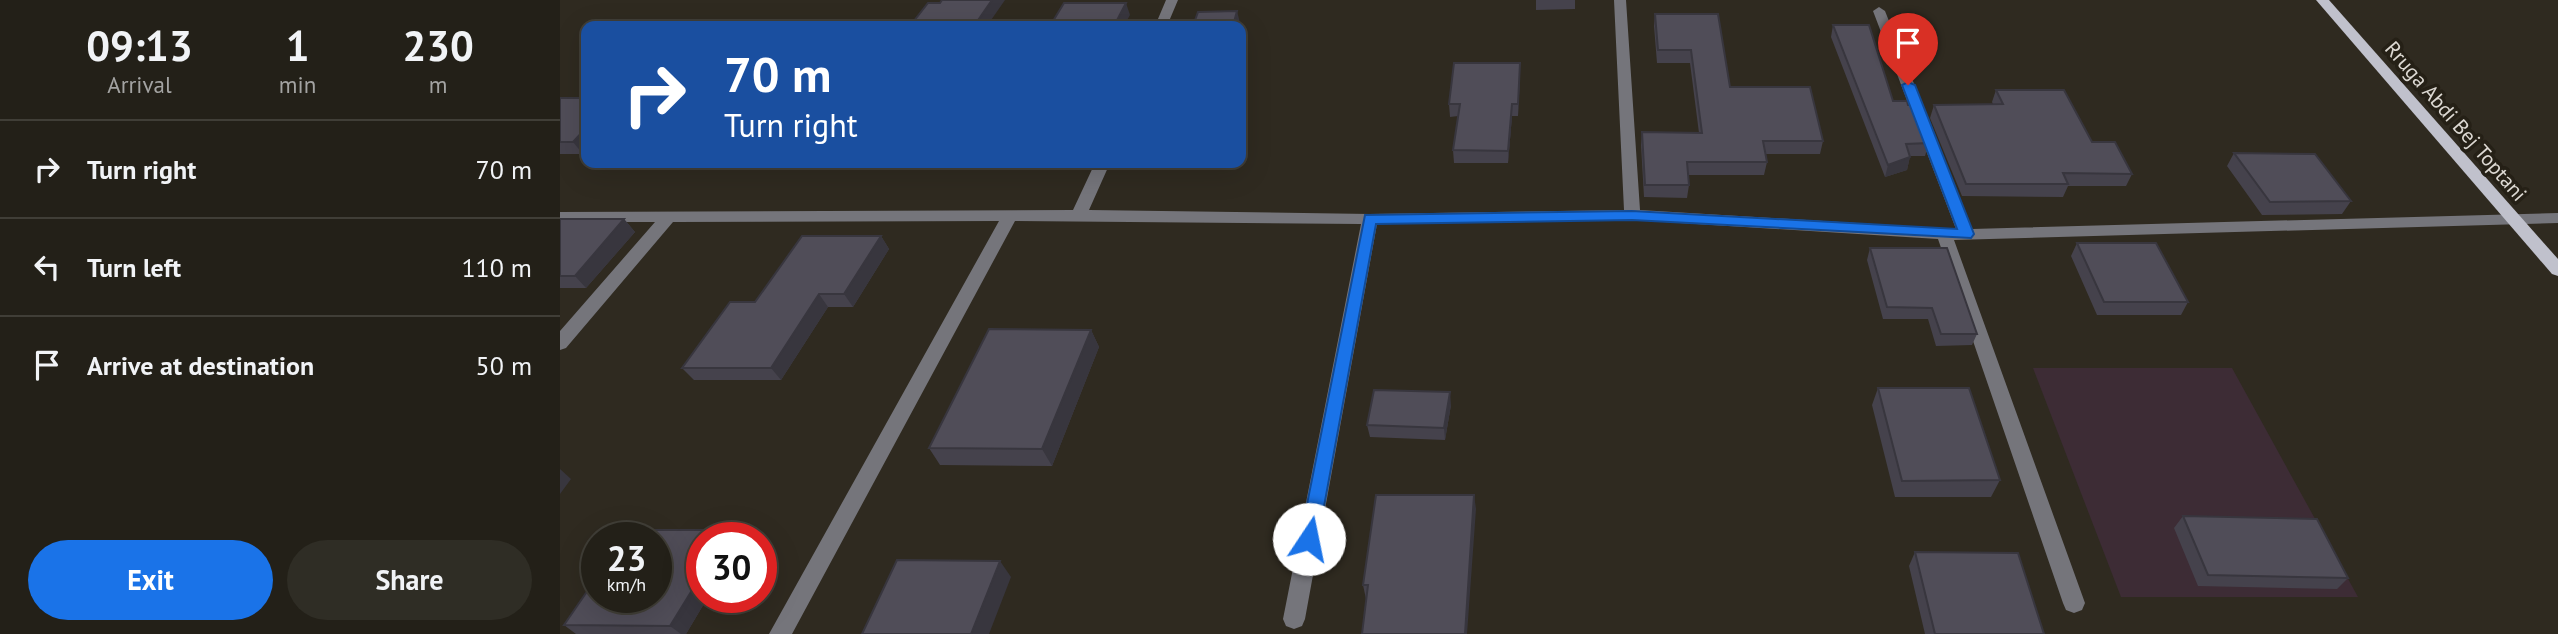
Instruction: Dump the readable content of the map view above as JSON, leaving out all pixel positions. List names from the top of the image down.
{
  "streets": {
    "main road": ["Rruga Abdi Bej Toptani"]
  },
  "page": {
    "eta": [
      "09:13",
      "Arrival",
      "1",
      "min",
      "230",
      "m"
    ],
    "turn": ["70 m", "Turn right"],
    "list": [
      {
        "name": "Turn right",
        "value": "70 m"
      },
      {
        "name": "Turn left",
        "value": "110 m"
      },
      {
        "name": "Arrive at destination",
        "value": "50 m"
      }
    ],
    "speed": "23 km/h",
    "limit": "30",
    "buttons": ["Exit", "Share"]
  }
}
